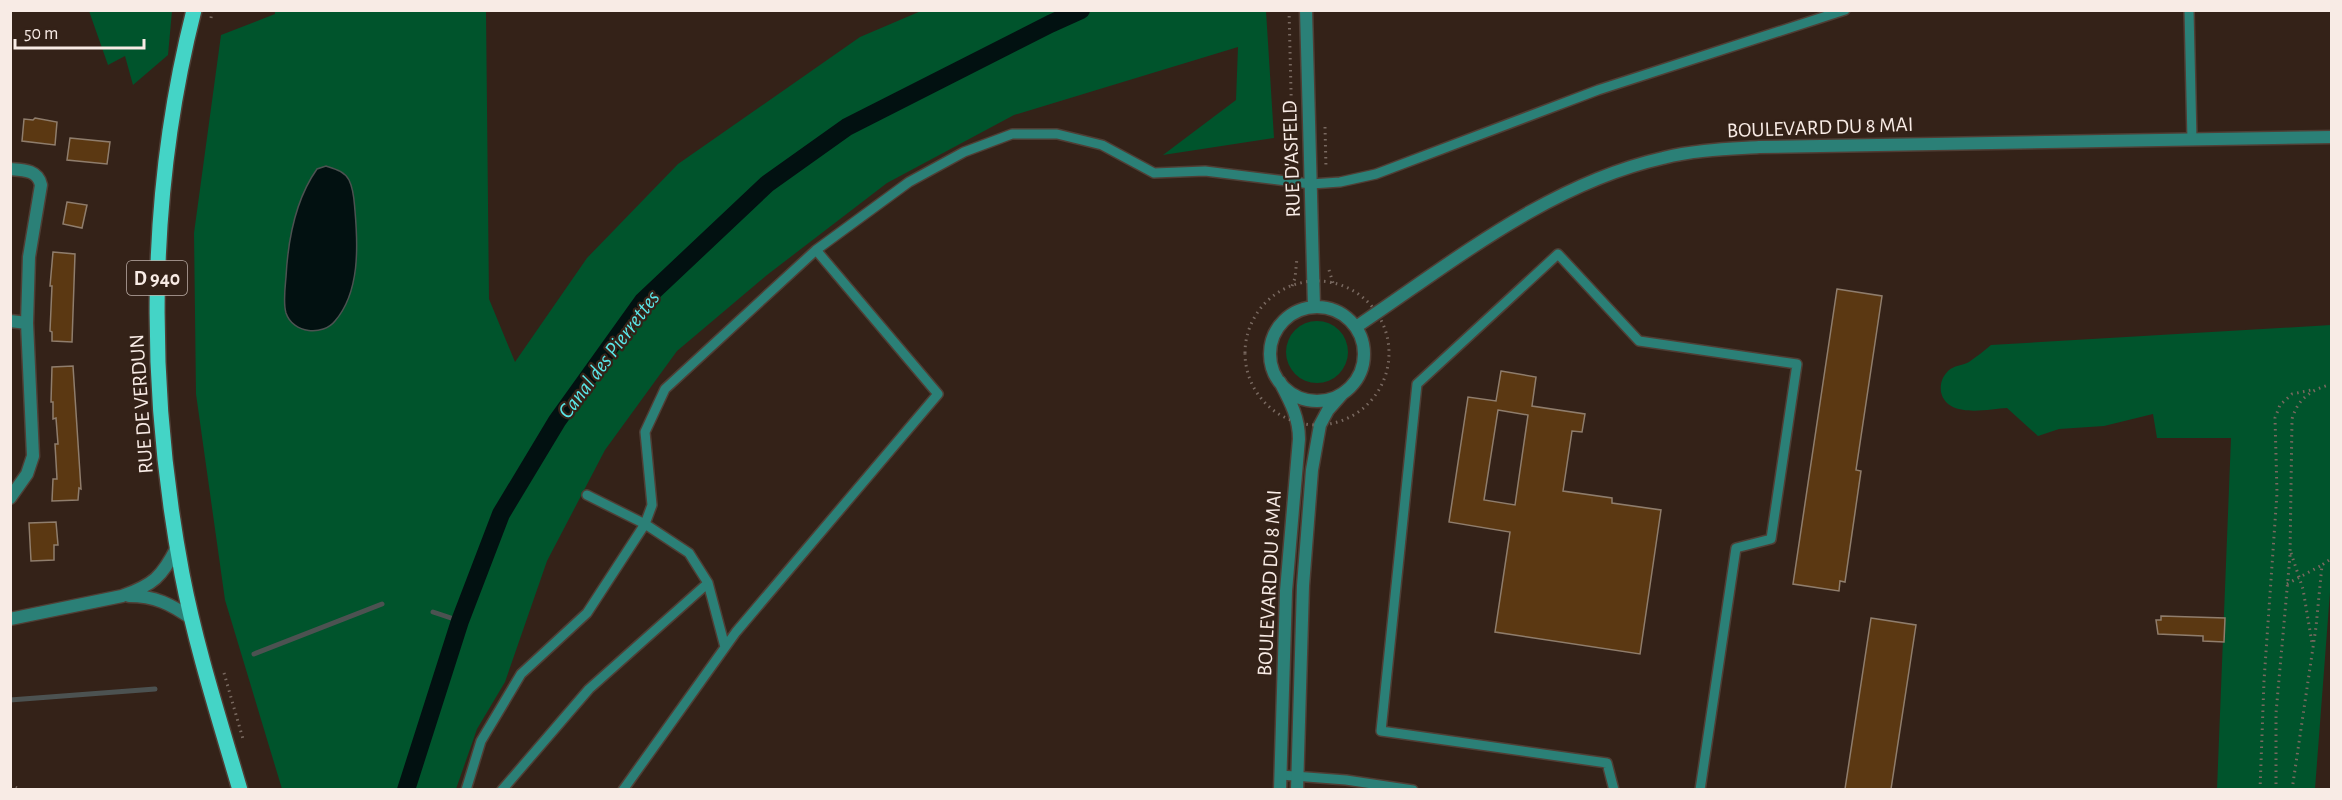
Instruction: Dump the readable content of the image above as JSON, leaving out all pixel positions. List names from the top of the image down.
{
  "streets": {
    "main road": ["D 940", "RUE DE VERDUN"],
    "street": ["BOULEVARD DU 8 MAI", "RUE D'ASFELD"]
  },
  "crossings": [
    ["BOULEVARD DU 8 MAI", "RUE D'ASFELD"]
  ],
  "water": ["Canal des Pierrettes"],
  "scale_bar": "50 m"
}
